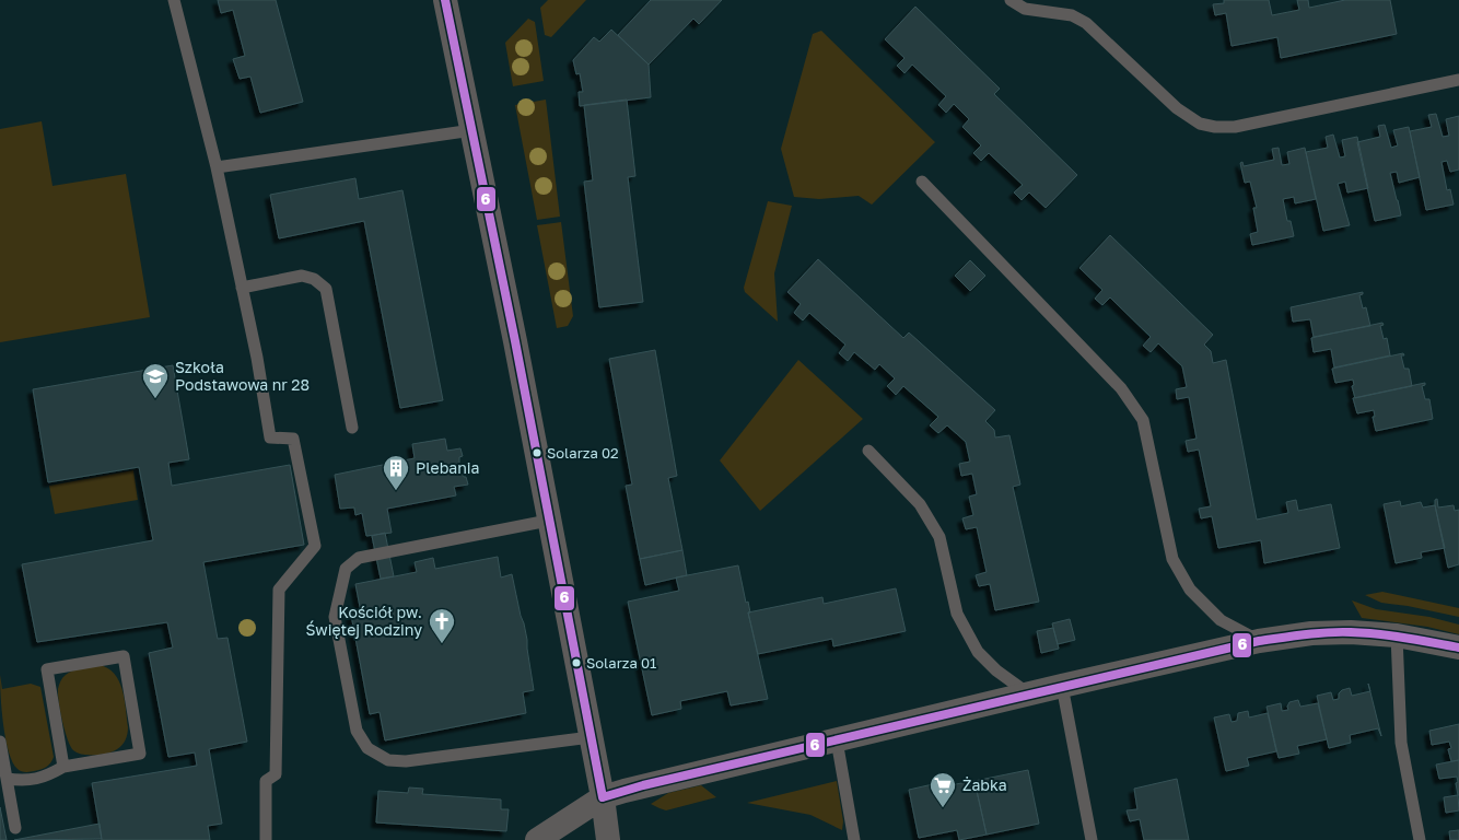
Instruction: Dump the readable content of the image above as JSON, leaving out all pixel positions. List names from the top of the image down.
{
  "places": {
    "school or university": ["Szkoła Podstawowa nr 28"],
    "other": ["Solarza 02", "Solarza 01"],
    "building": ["Plebania"],
    "church": ["Kościół pw. Świętej Rodziny"],
    "supermarket": ["Żabka"]
  },
  "lines": ["transit line 6"]
}
